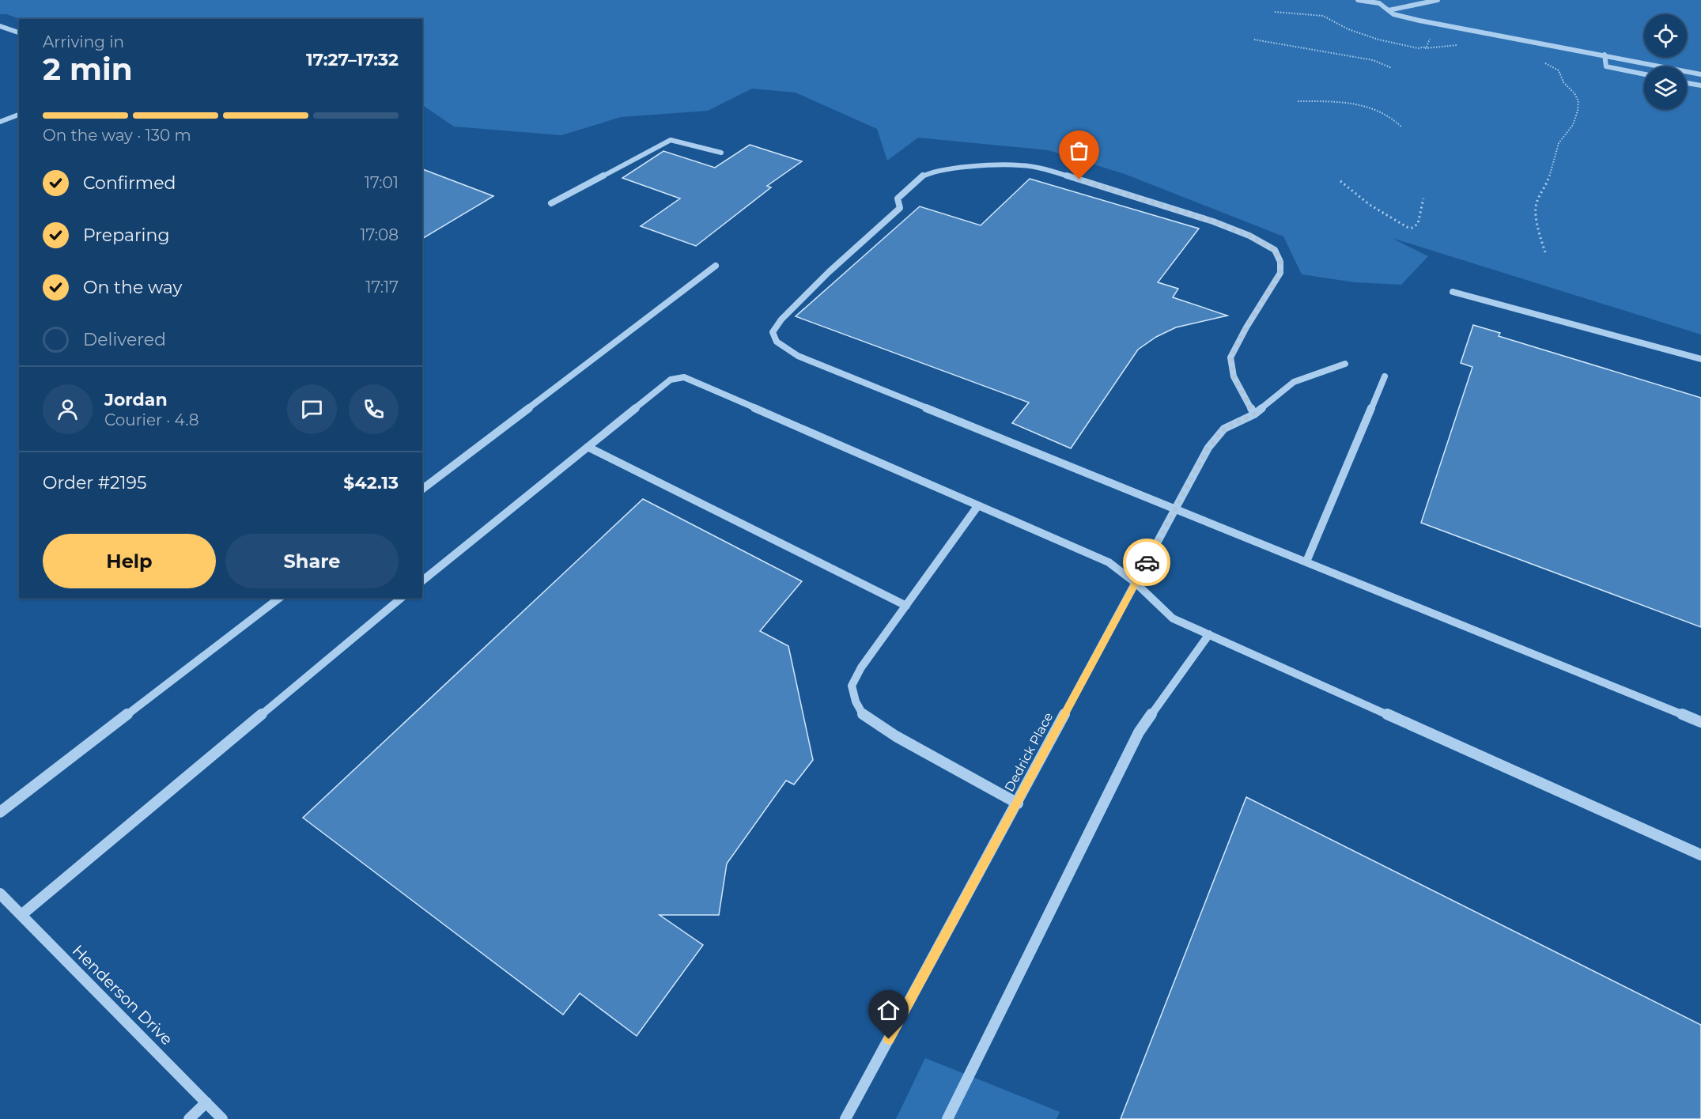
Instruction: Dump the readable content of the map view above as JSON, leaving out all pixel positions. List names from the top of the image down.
{
  "streets": {
    "street": ["Dedrick Place", "Henderson Drive"]
  },
  "page": {
    "heading": ["2 min", "Arriving in", "17:27–17:32"],
    "panel": [
      "Jordan",
      "Courier · 4.8",
      "Order #2195",
      "$42.13"
    ],
    "bar": "On the way · 130 m",
    "list": [
      ["Confirmed", "17:01"],
      ["Preparing", "17:08"],
      ["On the way", "17:17"],
      "Delivered"
    ],
    "buttons": ["Help", "Share"]
  }
}
